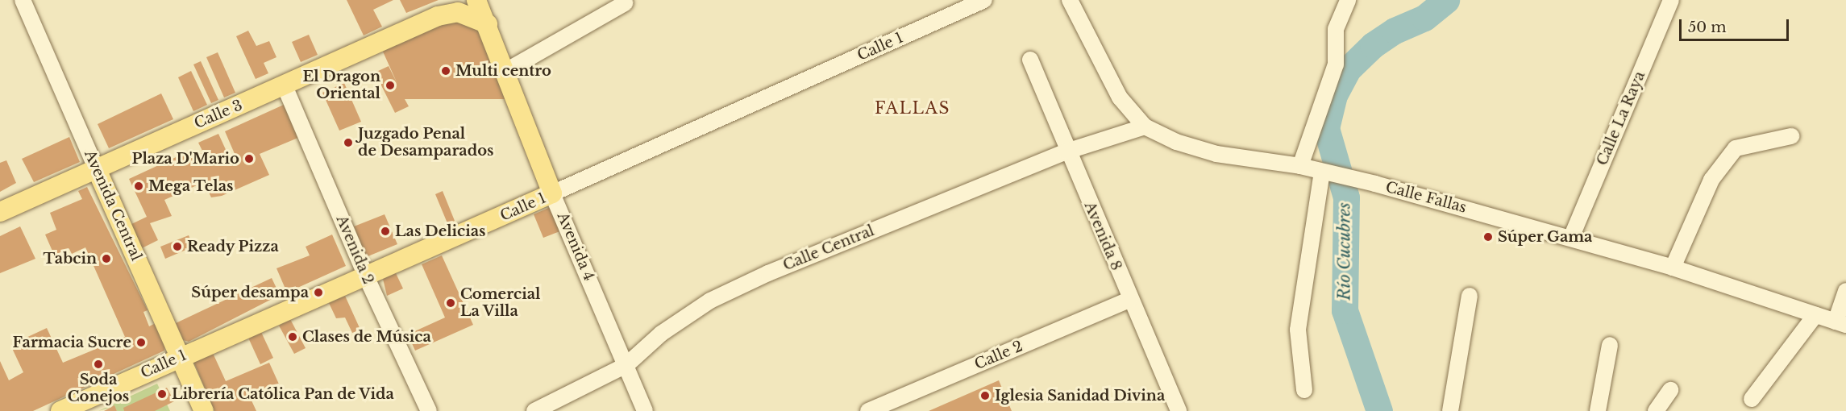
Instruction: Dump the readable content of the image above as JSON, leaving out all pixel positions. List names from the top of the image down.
{
  "streets": {
    "main road": [
      "Calle 1",
      "Calle 3",
      "Avenida Central",
      "Avenida 4"
    ],
    "street": [
      "Calle La Raya",
      "Calle Fallas",
      "Avenida 8",
      "Calle Central",
      "Avenida 2",
      "Calle 2"
    ]
  },
  "crossings": [
    ["Calle 1", "Avenida Central"],
    ["Calle 1", "Avenida 4"],
    ["Calle 1", "Avenida 2"],
    ["Calle 3", "Avenida Central"],
    ["Calle 3", "Avenida 4"],
    ["Calle 3", "Avenida 2"],
    ["Calle La Raya", "Calle Fallas"],
    ["Calle Fallas", "Calle Central"],
    ["Avenida 8", "Calle Central"],
    ["Avenida 8", "Calle 2"],
    ["Avenida 4", "Calle Central"]
  ],
  "districts": ["FALLAS"],
  "water": ["Río Cucubres"],
  "places": [
    "Multi centro",
    "El Dragon Oriental",
    "Juzgado Penal de Desamparados",
    "Plaza D'Mario",
    "Mega Telas",
    "Las Delicias",
    "Súper Gama",
    "Ready Pizza",
    "Tabcin",
    "Súper desampa",
    "Comercial La Villa",
    "Clases de Música",
    "Farmacia Sucre",
    "Soda Conejos",
    "Librería Católica Pan de Vida",
    "Iglesia Sanidad Divina"
  ],
  "scale_bar": "50 m"
}
